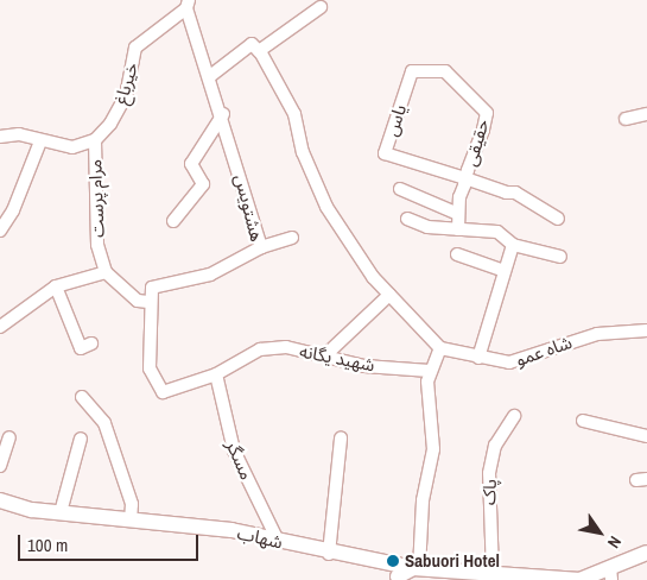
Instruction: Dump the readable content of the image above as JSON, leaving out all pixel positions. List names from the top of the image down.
{
  "streets": {
    "street": [
      "خیرباغ",
      "یاس",
      "حقیقی",
      "مرام پرست",
      "هشتویس",
      "شاه عمو",
      "شهید یگانه",
      "مسگر",
      "پاک",
      "شهاب"
    ]
  },
  "crossings": [
    ["خیرباغ", "مرام پرست"],
    ["خیرباغ", "هشتویس"],
    ["یاس", "حقیقی"],
    ["هشتویس", "شهید یگانه"],
    ["شهید یگانه", "مسگر"],
    ["مسگر", "شهاب"],
    ["پاک", "شهاب"]
  ],
  "places": ["Sabuori Hotel"],
  "scale_bar": "100 m",
  "north": "bottom right"
}
